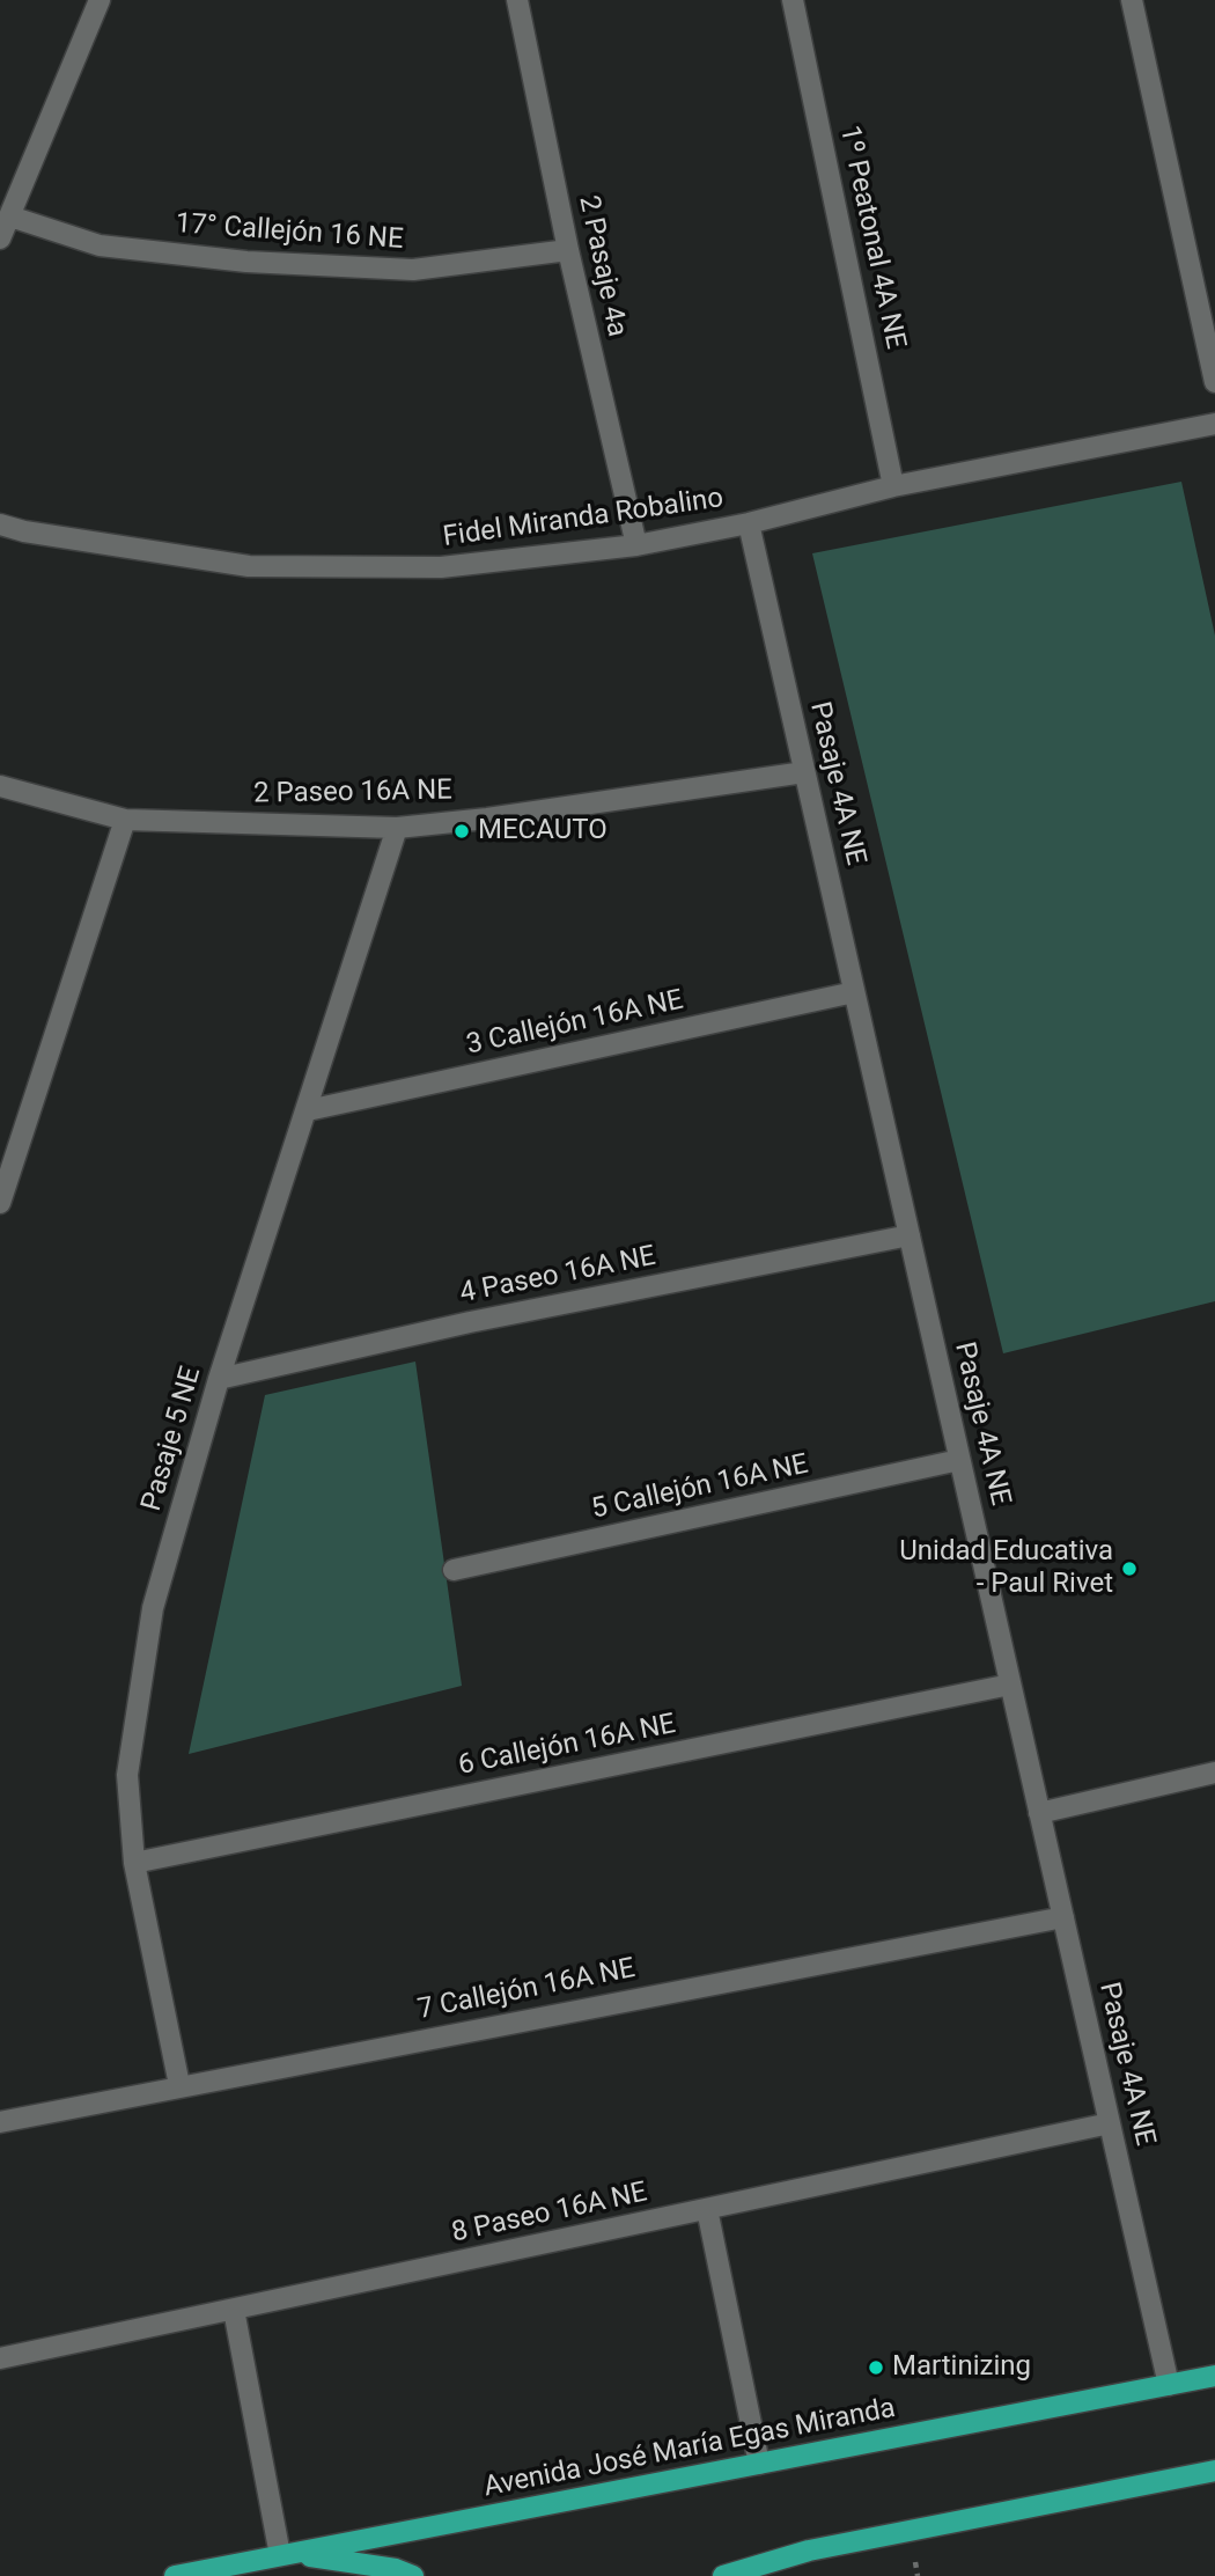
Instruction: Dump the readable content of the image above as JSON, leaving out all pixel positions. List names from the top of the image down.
{
  "streets": {
    "main road": ["Avenida José María Egas Miranda"],
    "street": [
      "17° Callejón 16 NE",
      "1º Peatonal 4A NE",
      "2 Pasaje 4a",
      "Fidel Miranda Robalino",
      "Pasaje 4A NE",
      "2 Paseo 16A NE",
      "3 Callejón 16A NE",
      "4 Paseo 16A NE",
      "Pasaje 5 NE",
      "5 Callejón 16A NE",
      "6 Callejón 16A NE",
      "7 Callejón 16A NE",
      "8 Paseo 16A NE"
    ]
  },
  "crossings": [
    ["17° Callejón 16 NE", "2 Pasaje 4a"],
    ["1º Peatonal 4A NE", "Fidel Miranda Robalino"],
    ["2 Pasaje 4a", "Fidel Miranda Robalino"],
    ["Fidel Miranda Robalino", "Pasaje 4A NE"],
    ["Pasaje 4A NE", "2 Paseo 16A NE"],
    ["Pasaje 4A NE", "3 Callejón 16A NE"],
    ["Pasaje 4A NE", "4 Paseo 16A NE"],
    ["Pasaje 4A NE", "5 Callejón 16A NE"],
    ["Pasaje 4A NE", "6 Callejón 16A NE"],
    ["Pasaje 4A NE", "7 Callejón 16A NE"],
    ["Pasaje 4A NE", "8 Paseo 16A NE"],
    ["Pasaje 4A NE", "Avenida José María Egas Miranda"],
    ["2 Paseo 16A NE", "Pasaje 5 NE"],
    ["3 Callejón 16A NE", "Pasaje 5 NE"],
    ["4 Paseo 16A NE", "Pasaje 5 NE"],
    ["Pasaje 5 NE", "6 Callejón 16A NE"],
    ["Pasaje 5 NE", "7 Callejón 16A NE"]
  ],
  "places": ["MECAUTO", "Unidad Educativa - Paul Rivet", "Martinizing"]
}
